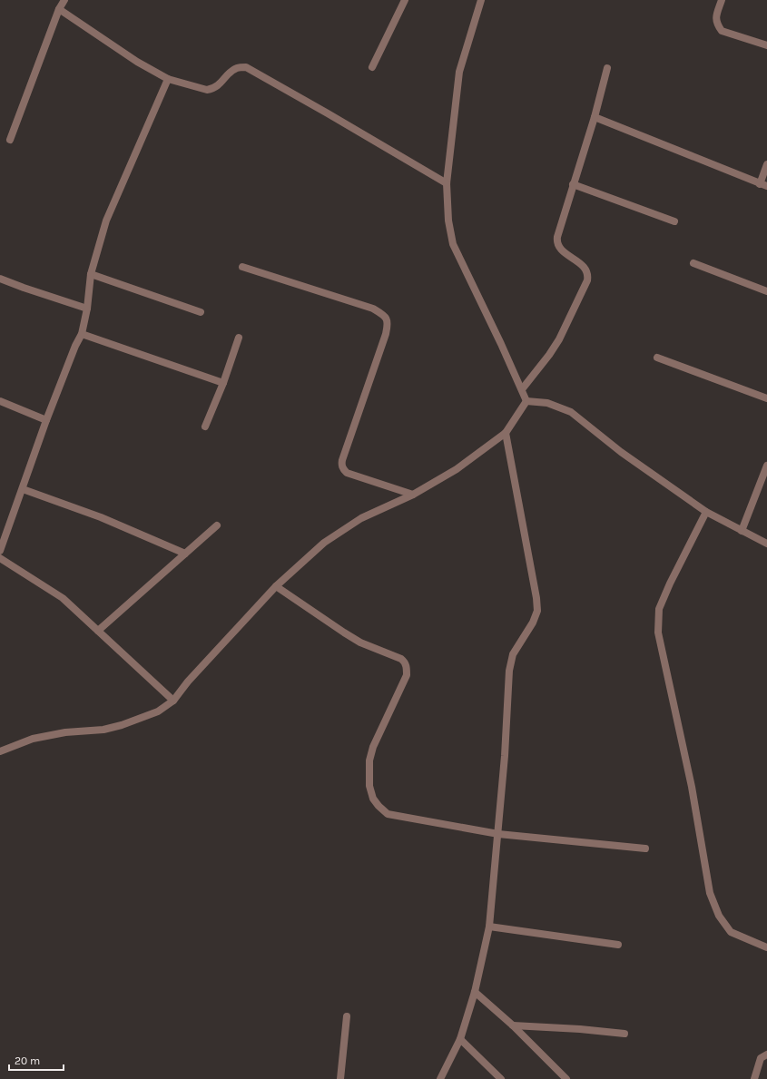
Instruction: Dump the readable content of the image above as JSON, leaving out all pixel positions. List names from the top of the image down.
{
  "scale_bar": "20 m"
}
